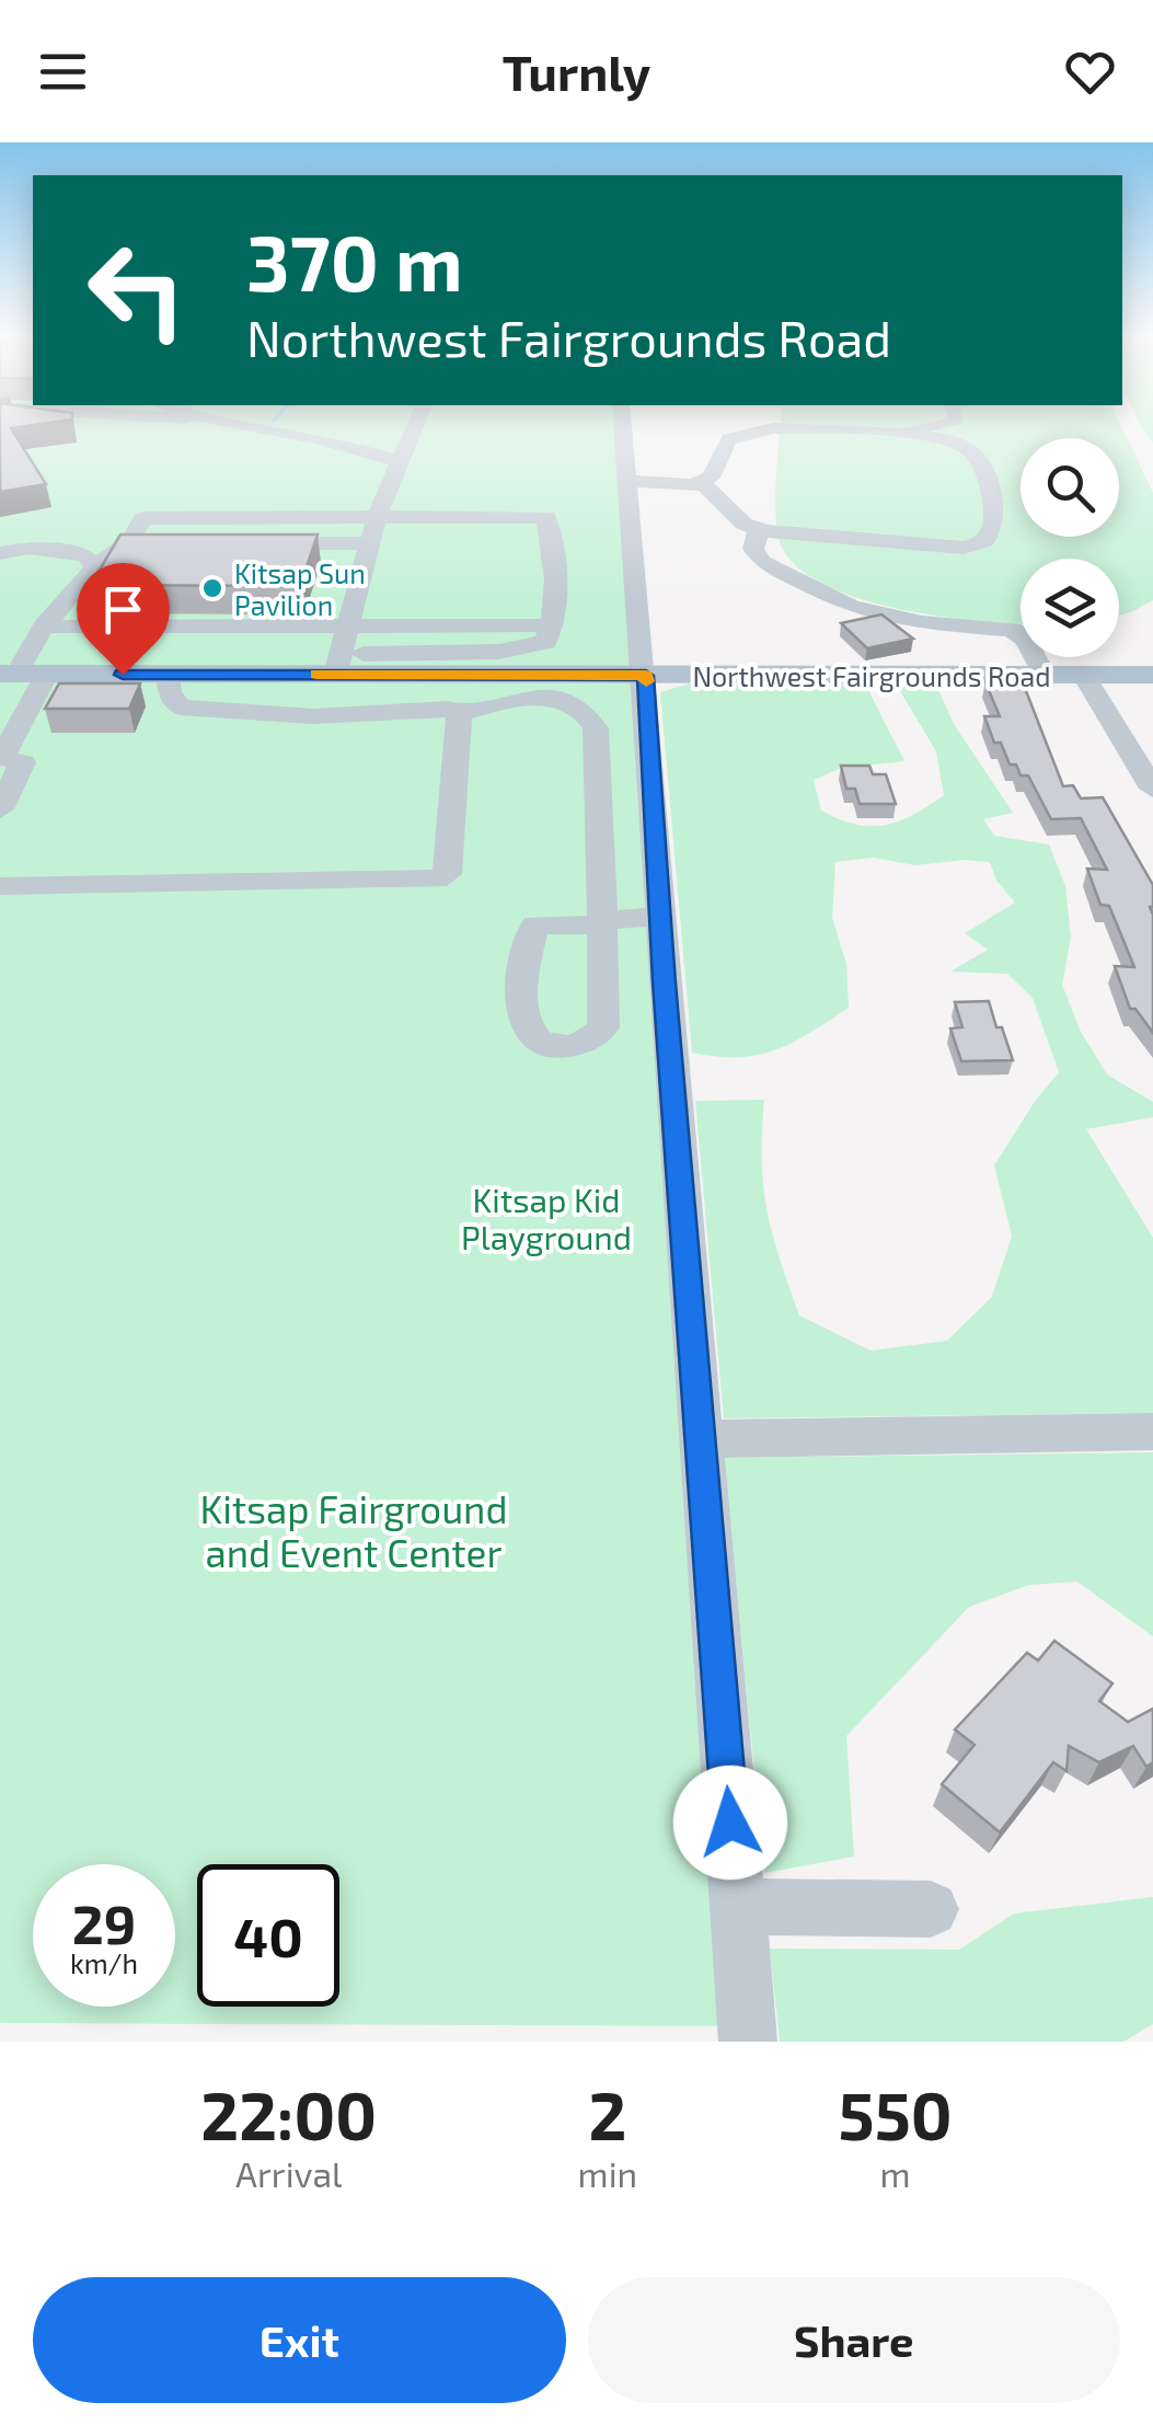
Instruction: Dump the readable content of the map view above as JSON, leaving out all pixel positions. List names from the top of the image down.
{
  "streets": {
    "main road": ["Northwest Fairgrounds Road"]
  },
  "parks": ["Kitsap Kid Playground", "Kitsap Fairground and Event Center"],
  "places": ["Kitsap Sun Pavilion"],
  "page": {
    "header": "Turnly",
    "turn": ["370 m", "Northwest Fairgrounds Road"],
    "speed": "29 km/h",
    "limit": "40",
    "eta": [
      "22:00",
      "Arrival",
      "2",
      "min",
      "550",
      "m"
    ],
    "buttons": ["Exit", "Share"]
  }
}
